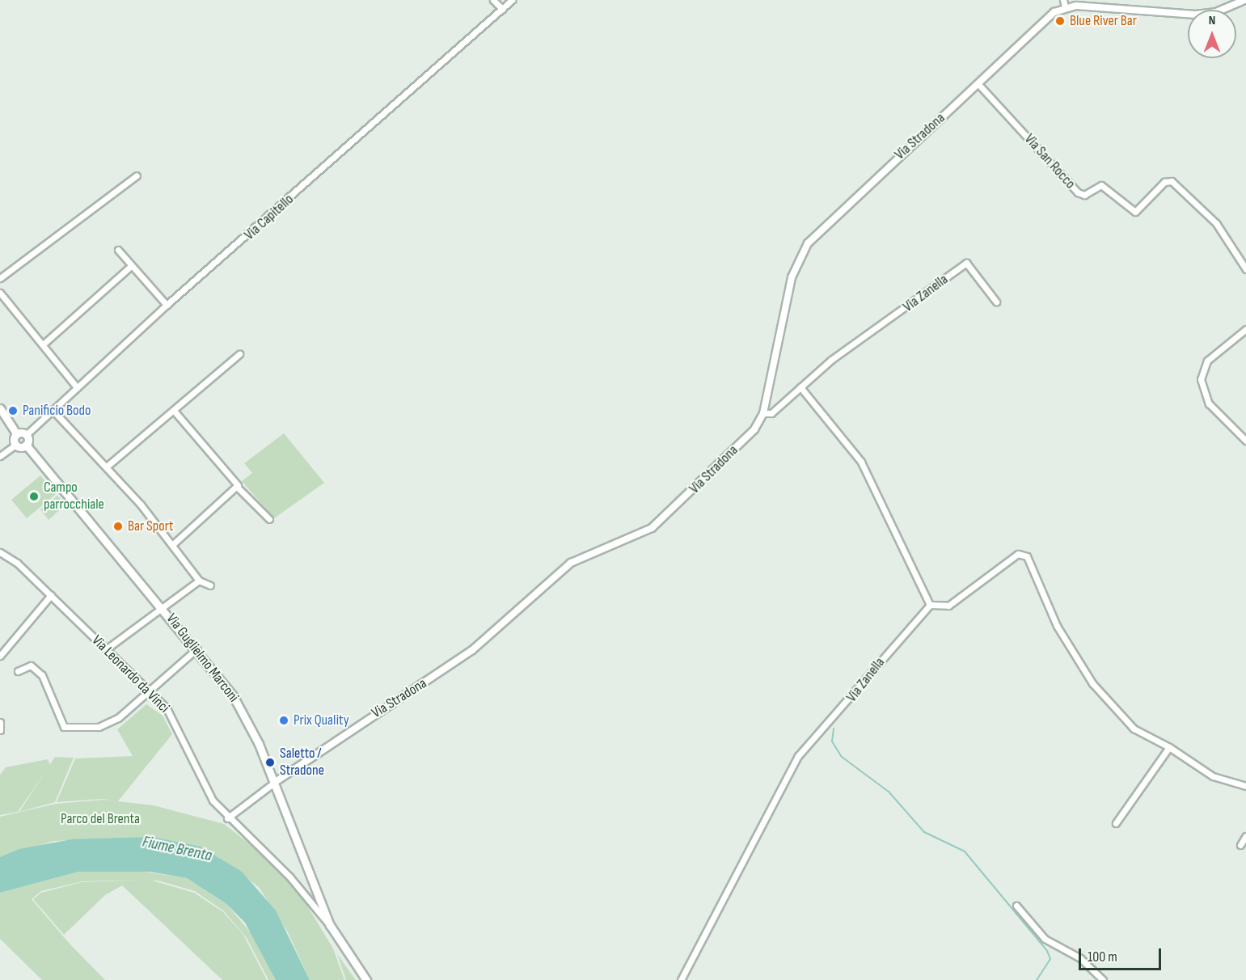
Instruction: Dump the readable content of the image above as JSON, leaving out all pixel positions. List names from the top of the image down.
{
  "streets": {
    "main road": ["Via Guglielmo Marconi"],
    "street": [
      "Via Stradona",
      "Via San Rocco",
      "Via Capitello",
      "Via Zanella",
      "Via Leonardo da Vinci"
    ]
  },
  "crossings": [
    ["Via Stradona", "Via San Rocco"],
    ["Via Stradona", "Via Zanella"],
    ["Via Stradona", "Via Guglielmo Marconi"],
    ["Via Stradona", "Via Leonardo da Vinci"],
    ["Via Guglielmo Marconi", "Via Leonardo da Vinci"]
  ],
  "water": ["Fiume Brenta"],
  "parks": ["Parco del Brenta"],
  "places": [
    "Blue River Bar",
    "Panificio Bodo",
    "Campo parrocchiale",
    "Bar Sport",
    "Prix Quality",
    "Saletto / Stradone"
  ],
  "scale_bar": "100 m",
  "north": "top"
}
